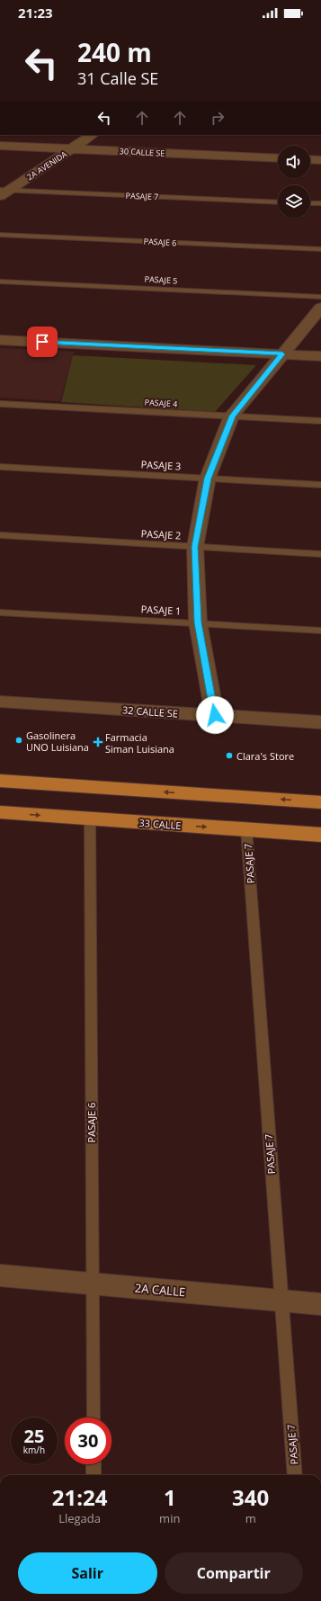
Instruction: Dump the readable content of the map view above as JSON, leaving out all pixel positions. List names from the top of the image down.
{
  "streets": {
    "main road": ["33 CALLE"],
    "street": [
      "30 CALLE SE",
      "2A AVENIDA",
      "32 CALLE SE",
      "2A CALLE"
    ],
    "lane": [
      "PASAJE 7",
      "PASAJE 6",
      "PASAJE 5",
      "PASAJE 4",
      "PASAJE 3",
      "PASAJE 2",
      "PASAJE 1"
    ]
  },
  "crossings": [
    ["30 CALLE SE", "2A AVENIDA"],
    ["2A AVENIDA", "PASAJE 7"],
    ["PASAJE 7", "33 CALLE"],
    ["PASAJE 7", "2A CALLE"],
    ["PASAJE 6", "33 CALLE"],
    ["PASAJE 6", "2A CALLE"]
  ],
  "places": {
    "other": ["Gasolinera UNO Luisiana", "Clara's Store"],
    "health": ["Farmacia Siman Luisiana"]
  },
  "page": {
    "status": "21:23",
    "turn": ["240 m", "31 Calle SE"],
    "speed": "25 km/h",
    "limit": "30",
    "eta": [
      "21:24",
      "Llegada",
      "1",
      "min",
      "340",
      "m"
    ],
    "buttons": ["Salir", "Compartir"]
  }
}
